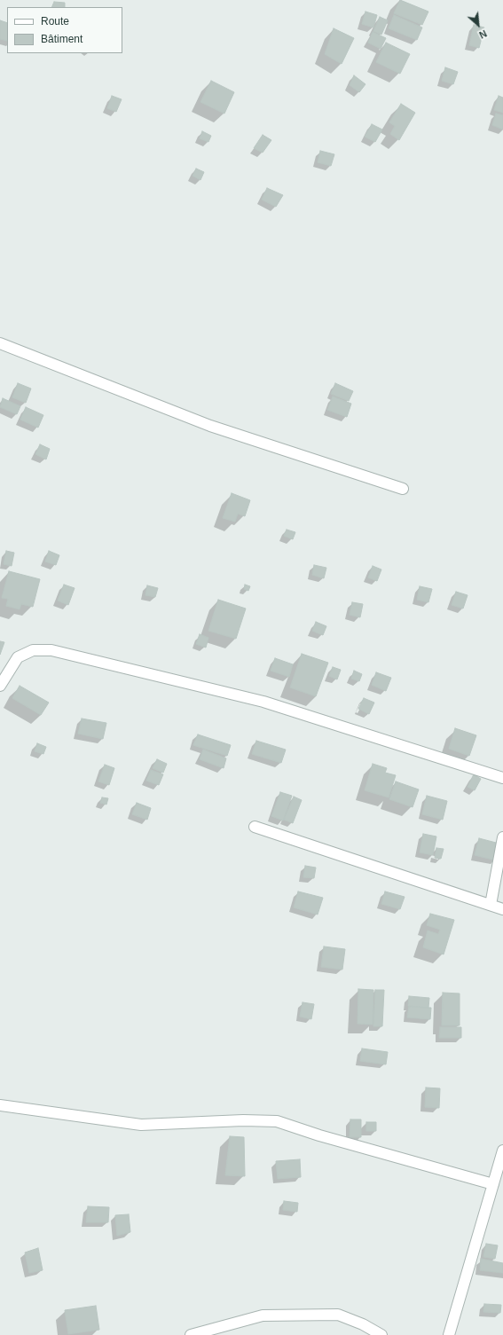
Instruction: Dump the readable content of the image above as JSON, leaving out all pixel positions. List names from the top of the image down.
{
  "legend": ["Route", "Bâtiment"],
  "north": "bottom right"
}
